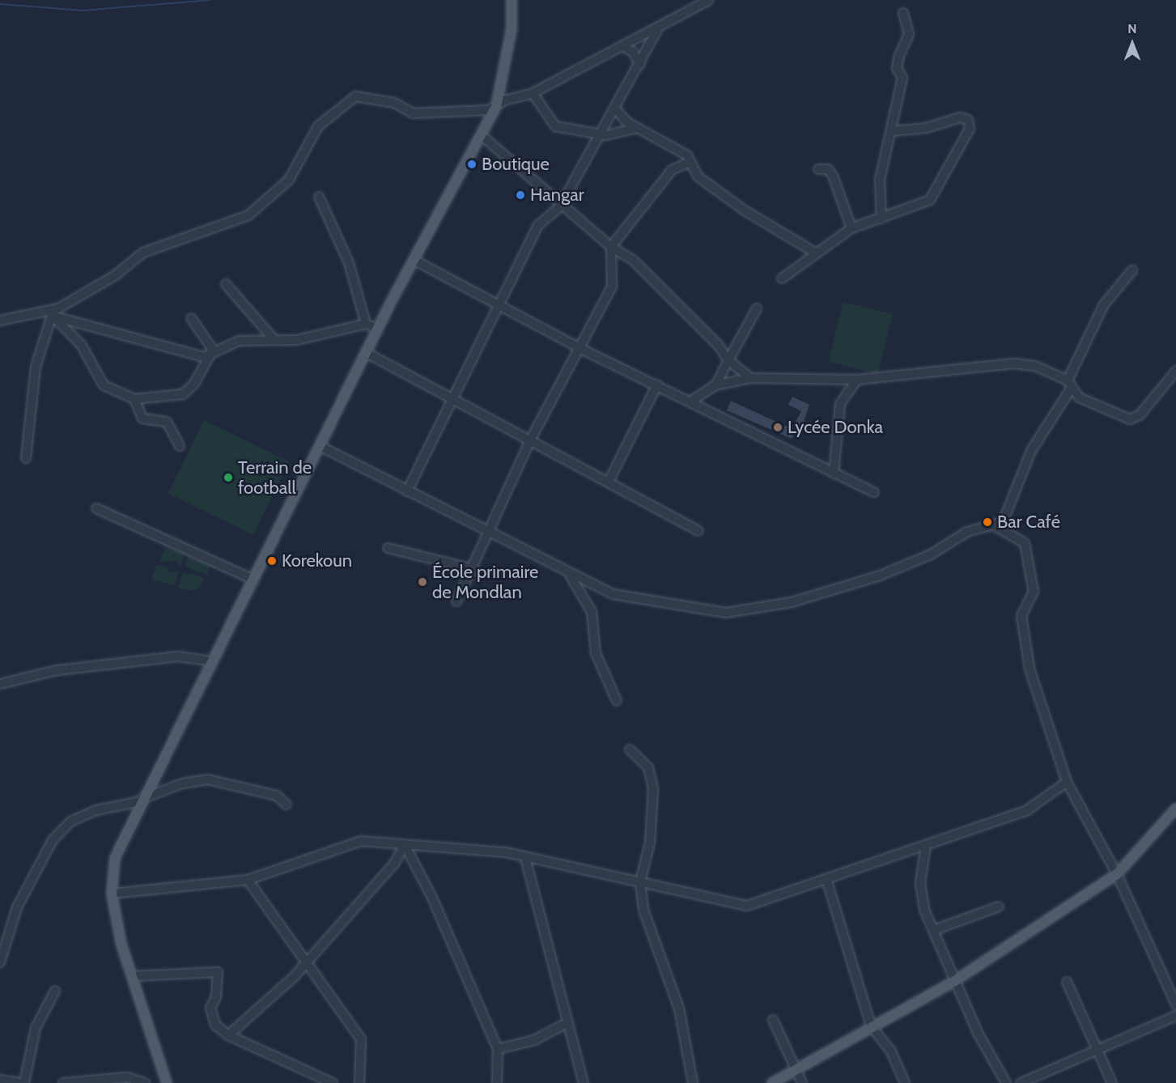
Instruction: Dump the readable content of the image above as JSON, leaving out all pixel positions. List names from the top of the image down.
{
  "places": [
    "Boutique",
    "Hangar",
    "Lycée Donka",
    "Terrain de football",
    "Bar Café",
    "Korekoun",
    "École primaire de Mondlan"
  ],
  "north": "top"
}
